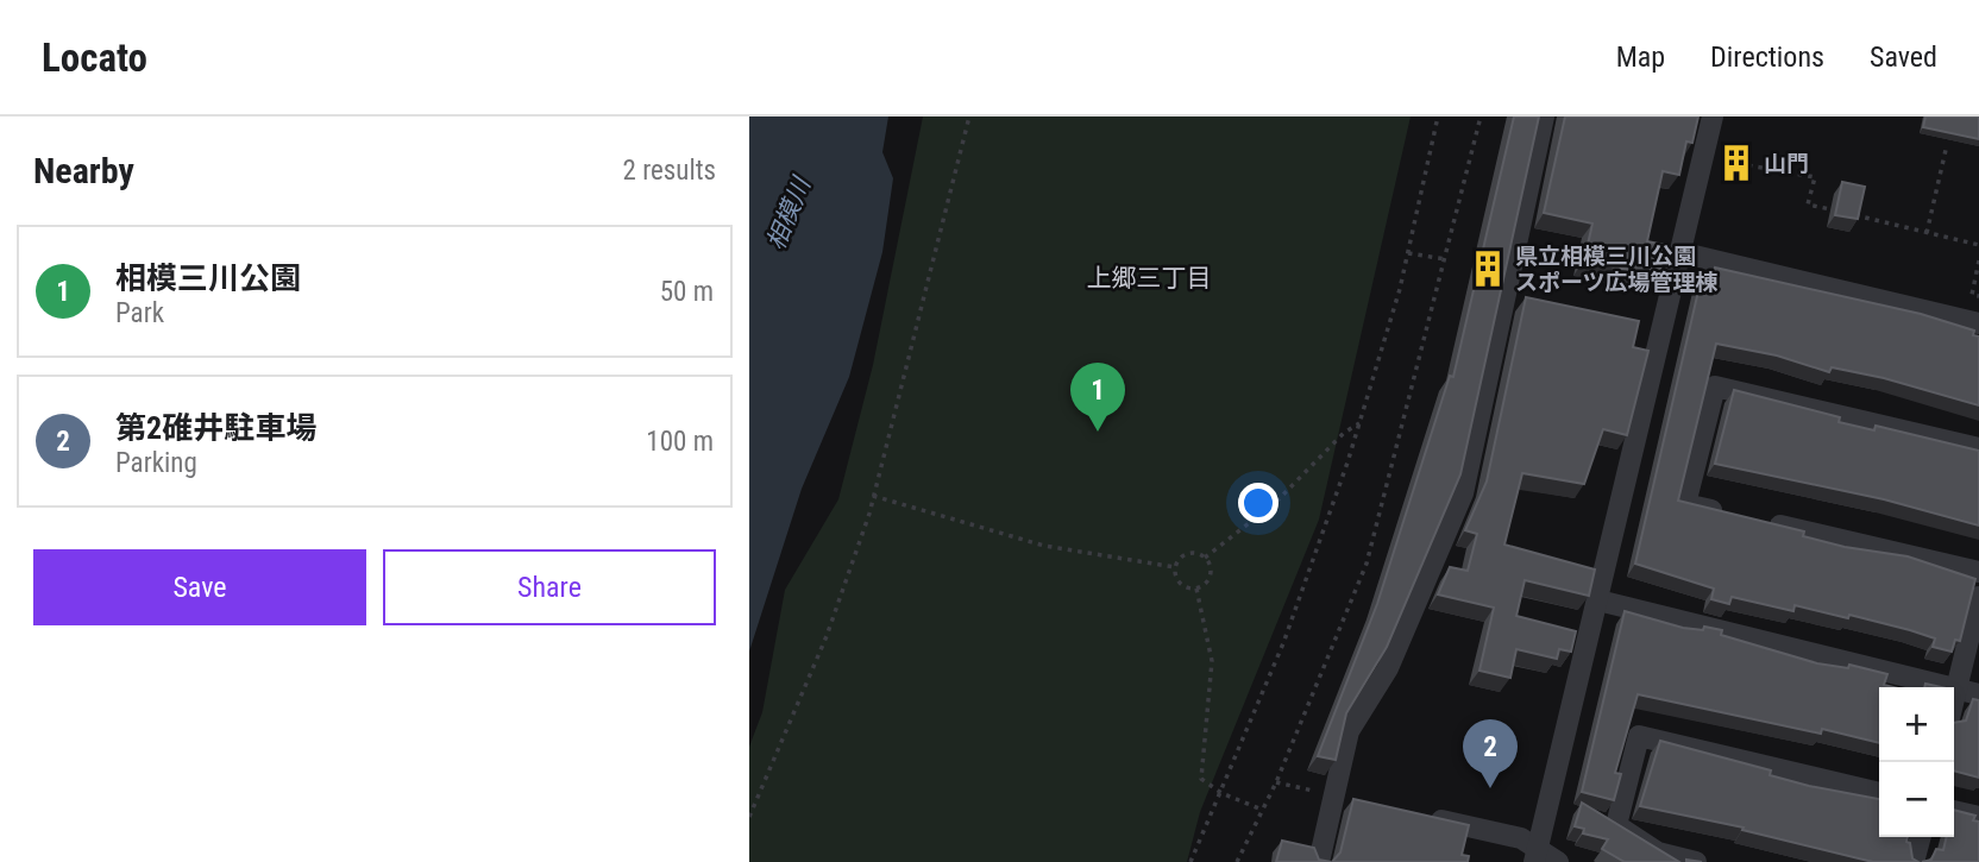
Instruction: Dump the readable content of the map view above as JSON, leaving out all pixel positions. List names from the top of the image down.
{
  "districts": ["上郷三丁目"],
  "water": ["相模川"],
  "places": {
    "building": ["山門", "県立相模三川公園 スポーツ広場管理棟"]
  },
  "page": {
    "header": "Locato",
    "nav": ["Map", "Directions", "Saved"],
    "heading": ["Nearby", "2 results"],
    "list": [
      {
        "mark": "1",
        "name": "相模三川公園",
        "note": "Park",
        "value": "50 m"
      },
      {
        "mark": "2",
        "name": "第2碓井駐車場",
        "note": "Parking",
        "value": "100 m"
      }
    ],
    "pins": ["1", "2"],
    "buttons": ["Save", "Share"],
    "map_buttons": ["+", "−"]
  }
}
